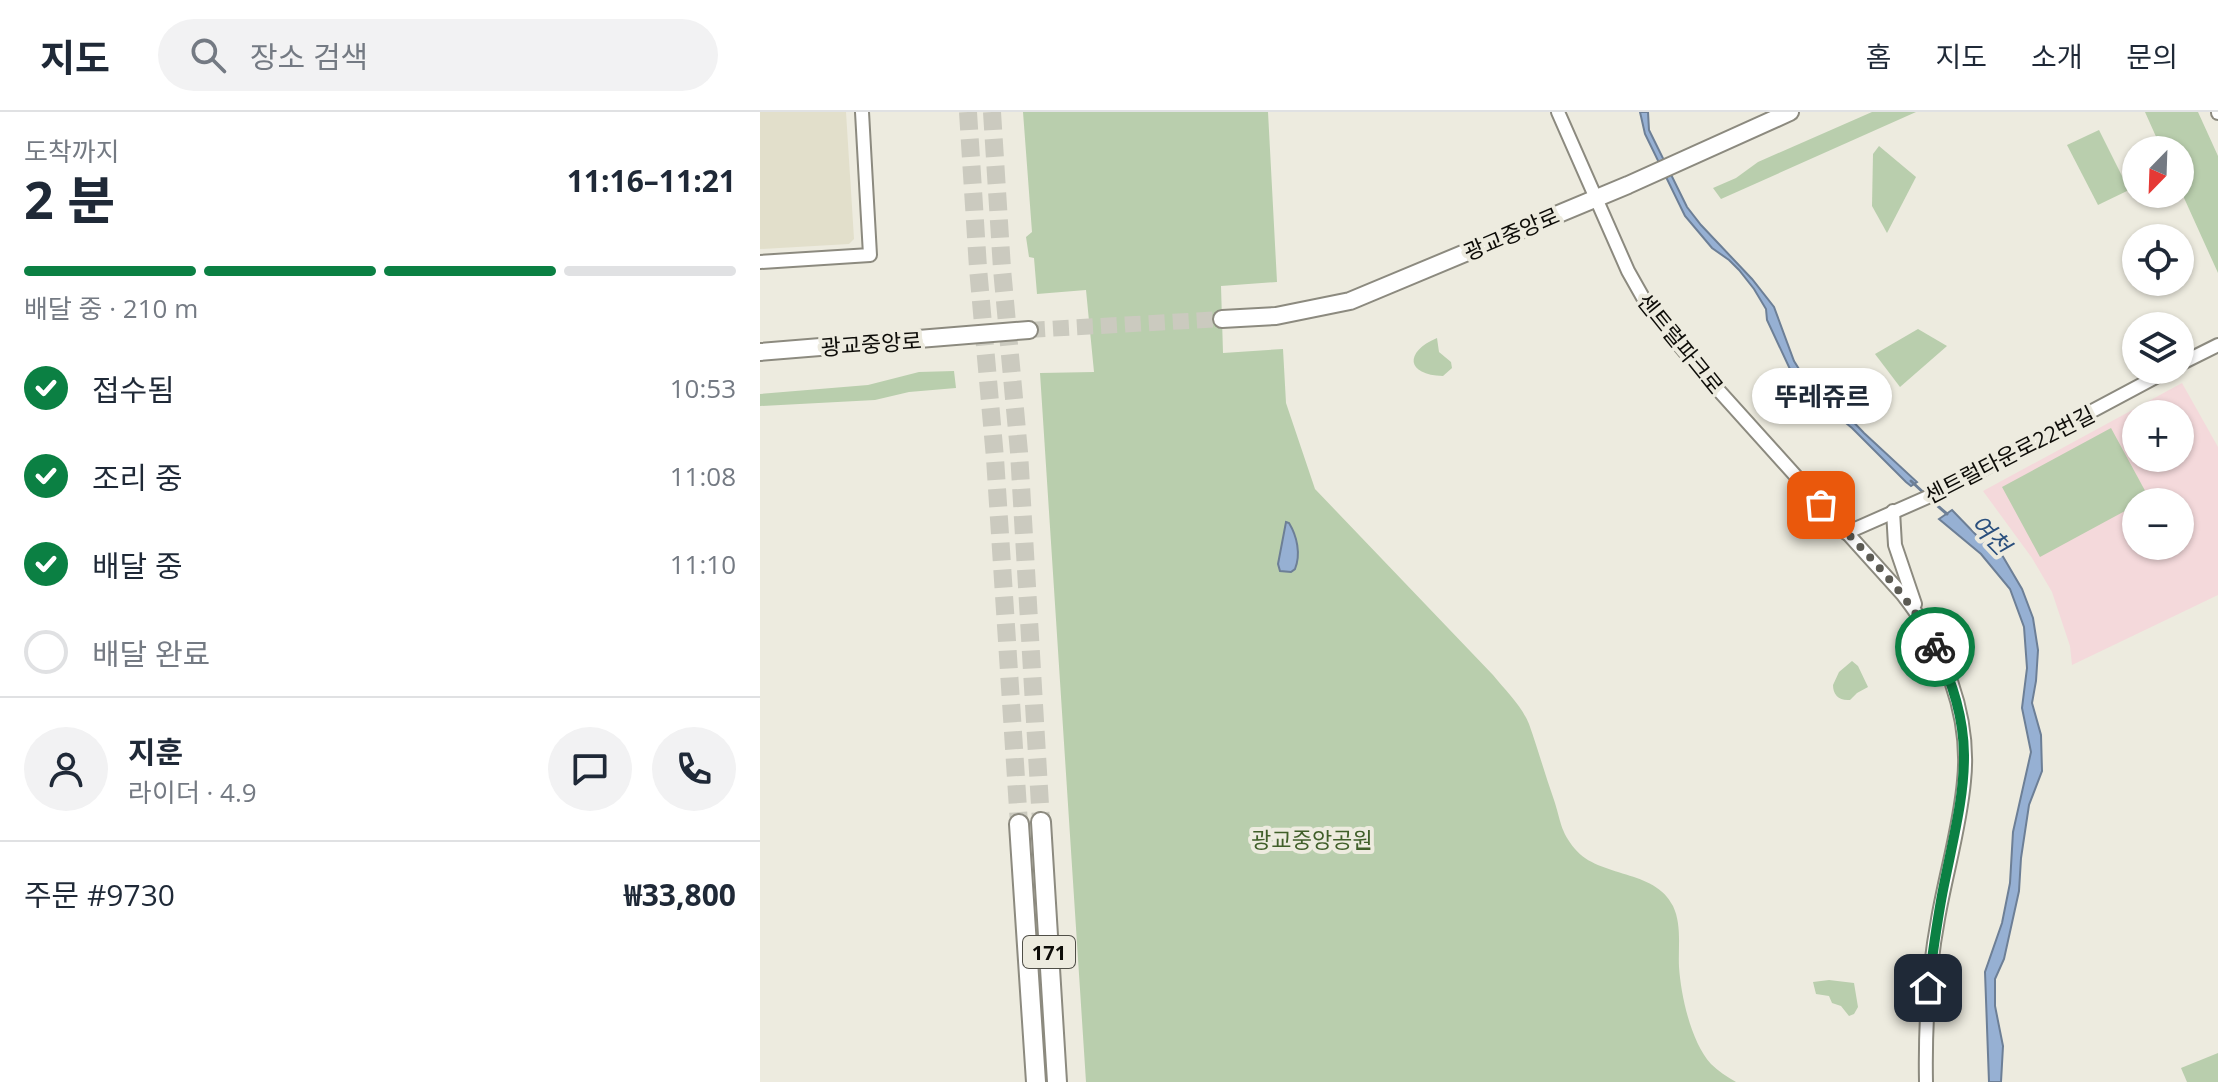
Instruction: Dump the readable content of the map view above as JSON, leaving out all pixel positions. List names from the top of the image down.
{
  "streets": {
    "highway": ["171"],
    "main road": ["광교중앙로"],
    "street": ["센트럴파크로", "센트럴타운로22번길"]
  },
  "crossings": [
    ["광교중앙로", "센트럴파크로"],
    ["센트럴파크로", "센트럴타운로22번길"]
  ],
  "water": ["여천"],
  "parks": ["광교중앙공원"],
  "places": ["뚜레쥬르"],
  "north": "bottom left",
  "page": {
    "header": "지도",
    "search": "장소 검색",
    "nav": [
      "홈",
      "지도",
      "소개",
      "문의"
    ],
    "heading": ["2 분", "도착까지", "11:16–11:21"],
    "panel": [
      "지훈",
      "라이더 · 4.9",
      "주문 #9730",
      "₩33,800"
    ],
    "map_buttons": ["+", "−"],
    "bar": "배달 중 · 210 m",
    "list": [
      ["접수됨", "10:53"],
      ["조리 중", "11:08"],
      ["배달 중", "11:10"],
      "배달 완료"
    ],
    "bubble": "뚜레쥬르"
  }
}
